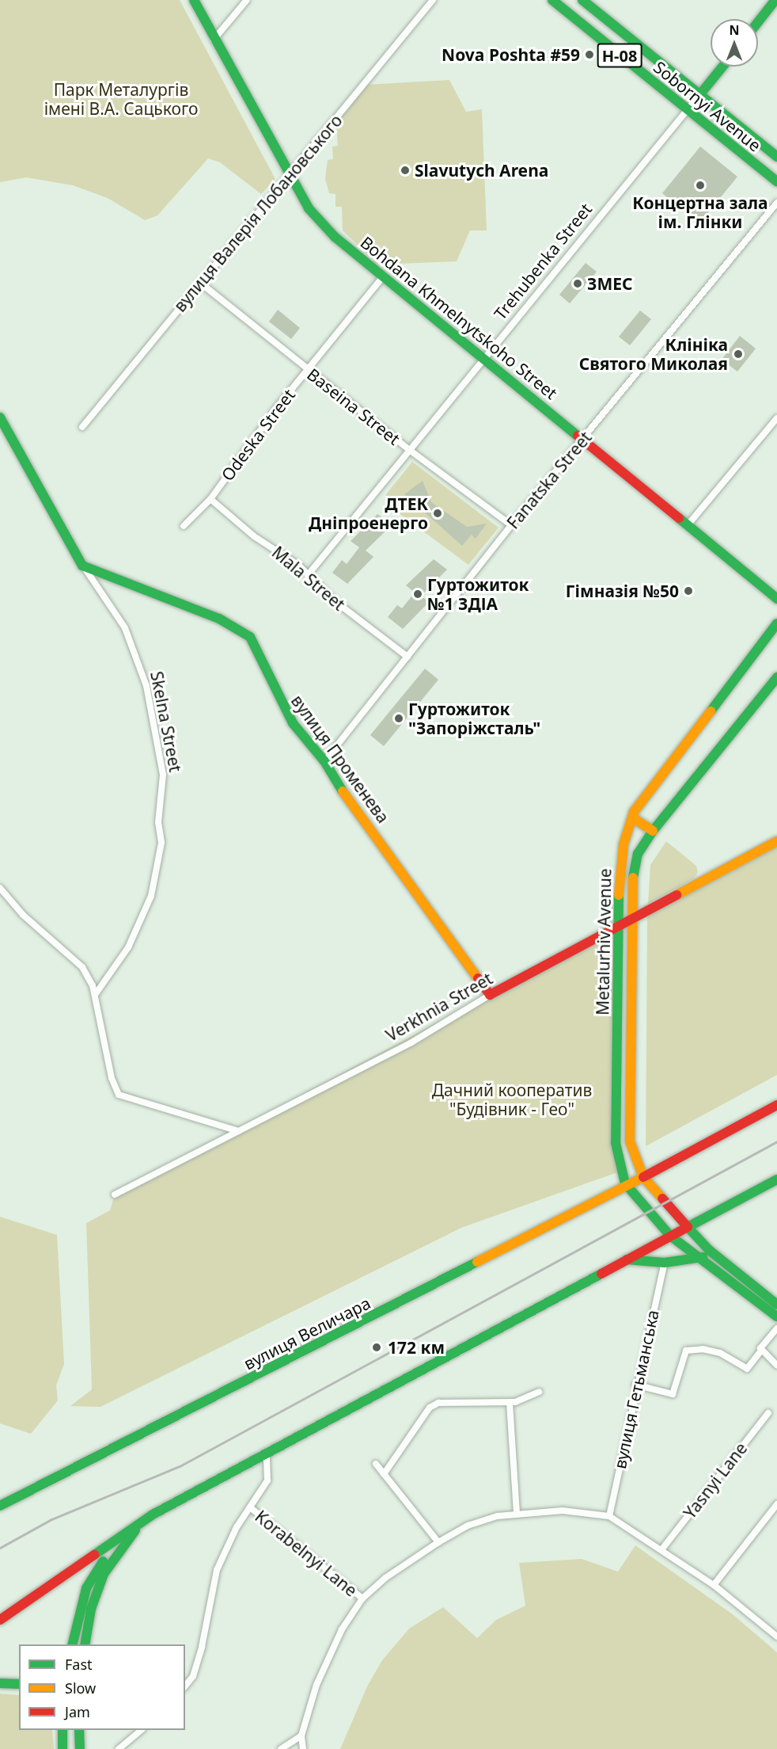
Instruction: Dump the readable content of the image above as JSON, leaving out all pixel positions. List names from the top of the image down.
{
  "streets": {
    "main road": [
      "Н-08",
      "Sobornyi Avenue",
      "Trehubenka Street",
      "Bohdana Khmelnytskoho Street",
      "Skelna Street",
      "вулиця Променева",
      "Metalurhiv Avenue",
      "Verkhnia Street",
      "вулиця Величара"
    ],
    "street": [
      "вулиця Валерія Лобановського",
      "Baseina Street",
      "Odeska Street",
      "Fanatska Street",
      "Mala Street",
      "вулиця Гетьманська",
      "Yasnyi Lane",
      "Korabelnyi Lane"
    ]
  },
  "crossings": [
    ["Sobornyi Avenue", "Trehubenka Street"],
    ["вулиця Валерія Лобановського", "Bohdana Khmelnytskoho Street"],
    ["вулиця Валерія Лобановського", "Baseina Street"],
    ["Trehubenka Street", "Bohdana Khmelnytskoho Street"],
    ["Trehubenka Street", "Baseina Street"],
    ["Trehubenka Street", "Mala Street"],
    ["Bohdana Khmelnytskoho Street", "Odeska Street"],
    ["Bohdana Khmelnytskoho Street", "Fanatska Street"],
    ["Baseina Street", "Odeska Street"],
    ["Baseina Street", "Fanatska Street"],
    ["Odeska Street", "Mala Street"],
    ["Fanatska Street", "Mala Street"],
    ["Fanatska Street", "вулиця Променева"],
    ["Skelna Street", "вулиця Променева"],
    ["вулиця Променева", "Verkhnia Street"],
    ["Metalurhiv Avenue", "Verkhnia Street"],
    ["Metalurhiv Avenue", "вулиця Величара"]
  ],
  "parks": ["Парк Металургів імені В.А. Сацького", "Дачний кооператив \"Будівник - Гео\""],
  "places": [
    "Nova Poshta #59",
    "Slavutych Arena",
    "Концертна зала ім. Глінки",
    "ЗМЕС",
    "Клініка Святого Миколая",
    "ДТЕК Дніпроенерго",
    "Гімназія №50",
    "Гуртожиток №1 ЗДІА",
    "Гуртожиток \"Запоріжсталь\"",
    "172 км"
  ],
  "legend": ["Fast", "Slow", "Jam"],
  "north": "top"
}
